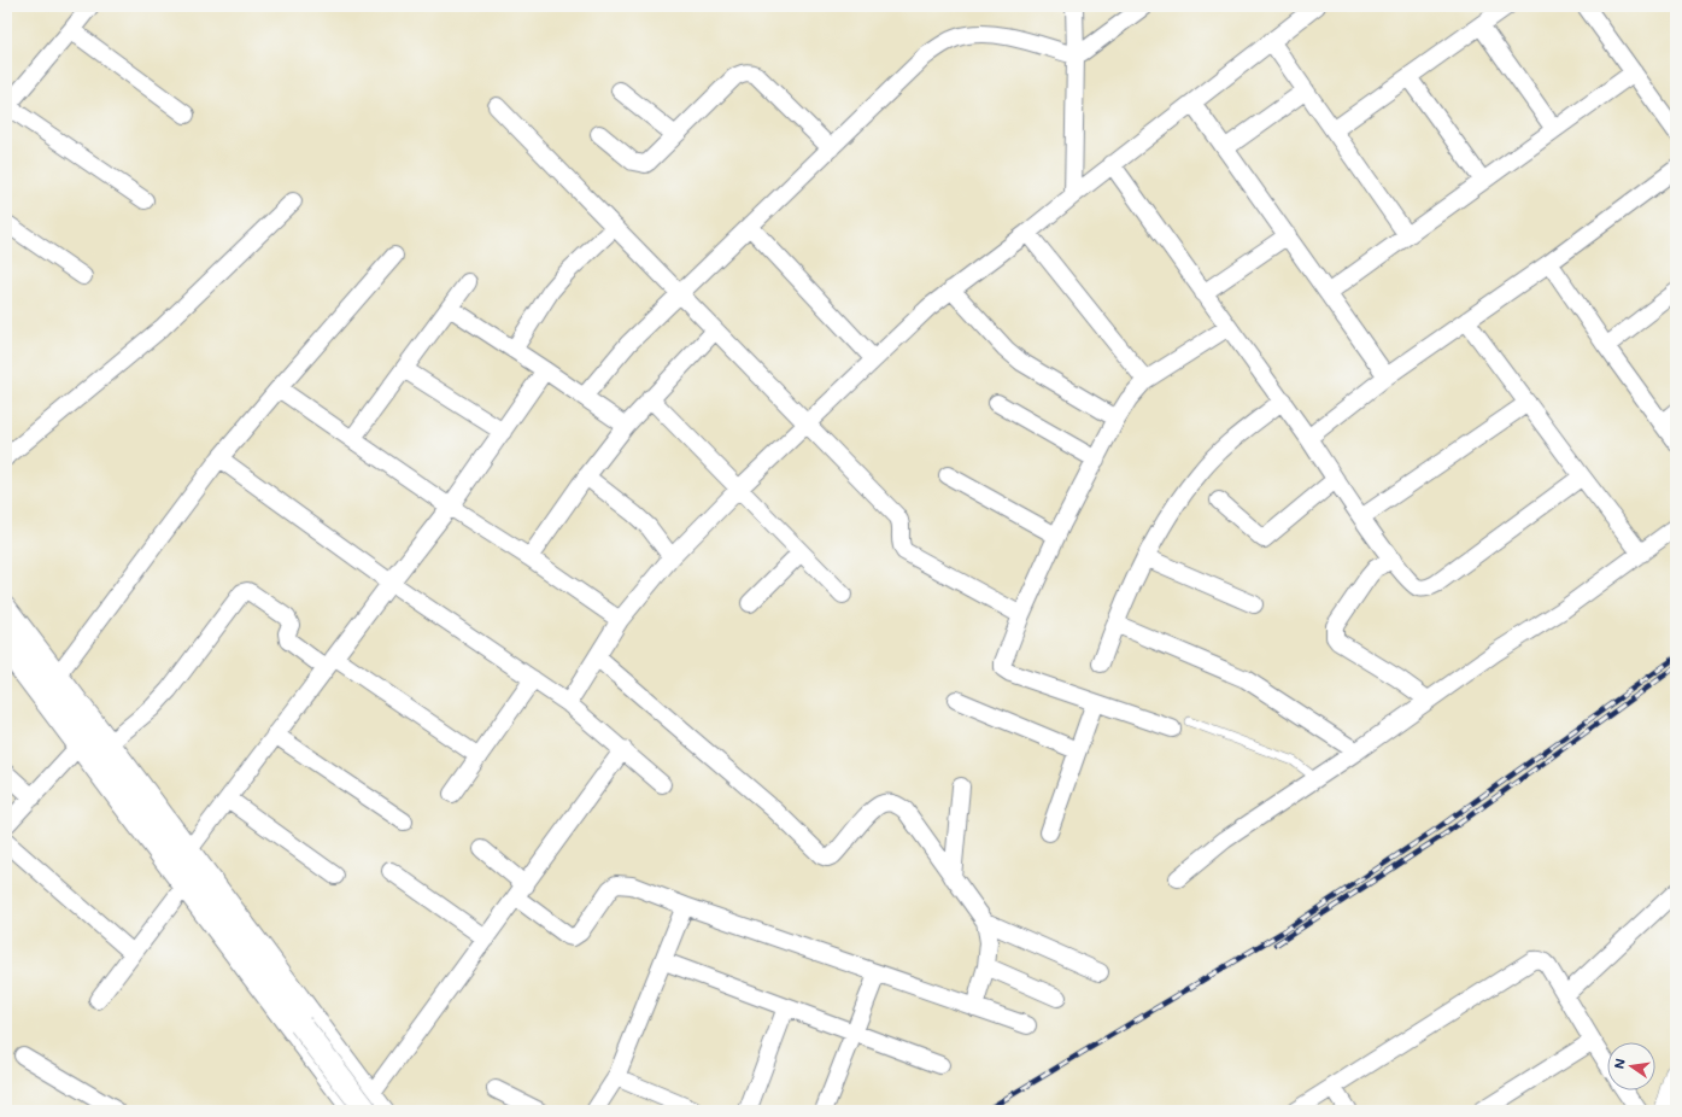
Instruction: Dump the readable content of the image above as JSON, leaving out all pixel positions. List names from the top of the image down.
{
  "north": "left"
}
